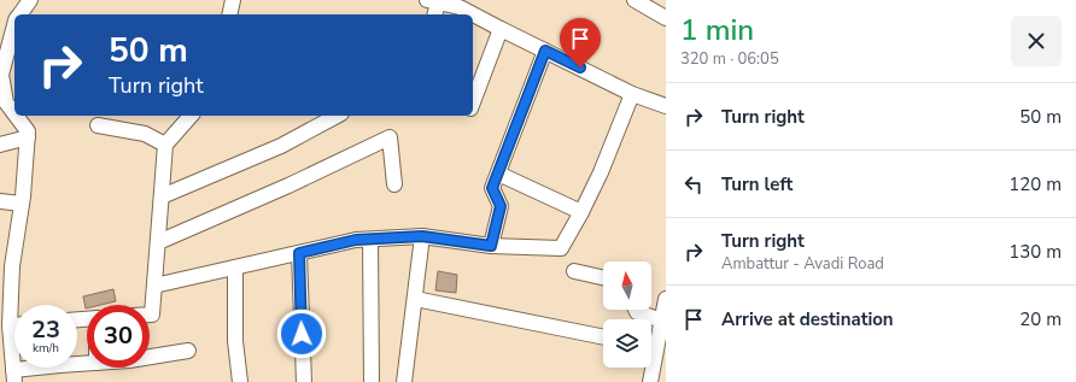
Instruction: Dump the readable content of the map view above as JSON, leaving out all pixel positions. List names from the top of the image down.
{
  "north": "top",
  "page": {
    "heading": ["1 min", "320 m · 06:05"],
    "turn": ["50 m", "Turn right"],
    "list": [
      {
        "name": "Turn right",
        "value": "50 m"
      },
      {
        "name": "Turn left",
        "value": "120 m"
      },
      {
        "name": "Turn right",
        "note": "Ambattur - Avadi Road",
        "value": "130 m"
      },
      {
        "name": "Arrive at destination",
        "value": "20 m"
      }
    ],
    "speed": "23 km/h",
    "limit": "30"
  }
}
